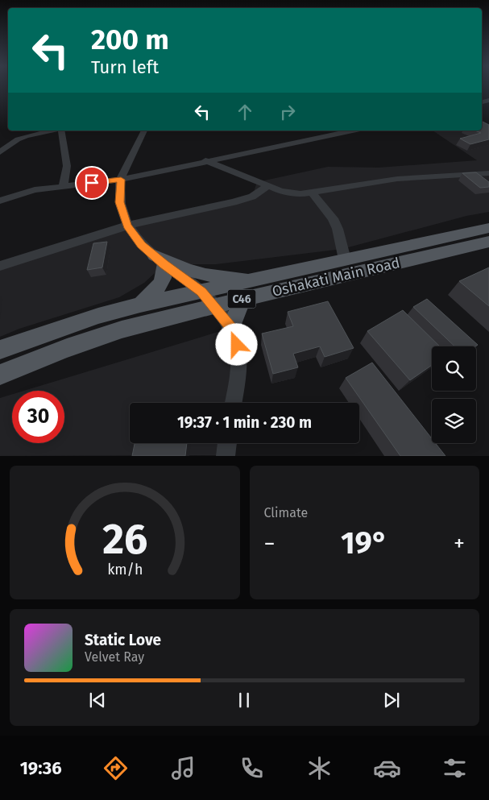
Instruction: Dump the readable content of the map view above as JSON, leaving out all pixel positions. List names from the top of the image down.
{
  "streets": {
    "main road": ["Oshakati Main Road", "C46"]
  },
  "page": {
    "turn": ["200 m", "Turn left"],
    "limit": "30",
    "trip": "19:37 · 1 min · 230 m",
    "tile": "Climate",
    "heat": ["−", "19°", "+"],
    "song": ["Static Love", "Velvet Ray"],
    "tabs": "19:36",
    "gauge": ["26", "km/h"]
  }
}
